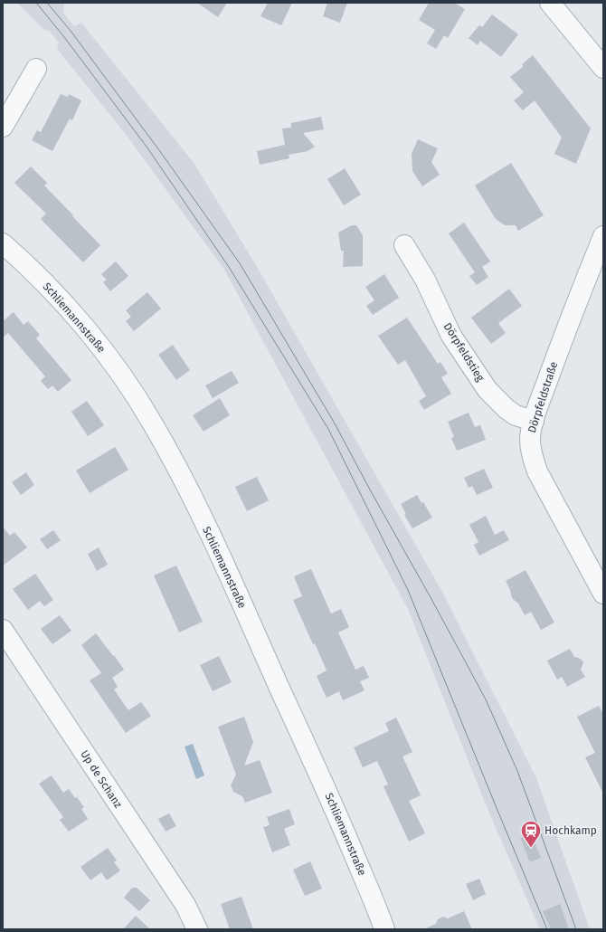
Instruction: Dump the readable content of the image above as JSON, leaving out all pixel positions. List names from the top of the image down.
{
  "streets": {
    "street": [
      "Schliemannstraße",
      "Dörpfeldstieg",
      "Dörpfeldstraße",
      "Up de Schanz"
    ]
  },
  "crossings": [
    ["Dörpfeldstieg", "Dörpfeldstraße"]
  ],
  "places": {
    "station": ["Hochkamp"]
  }
}
